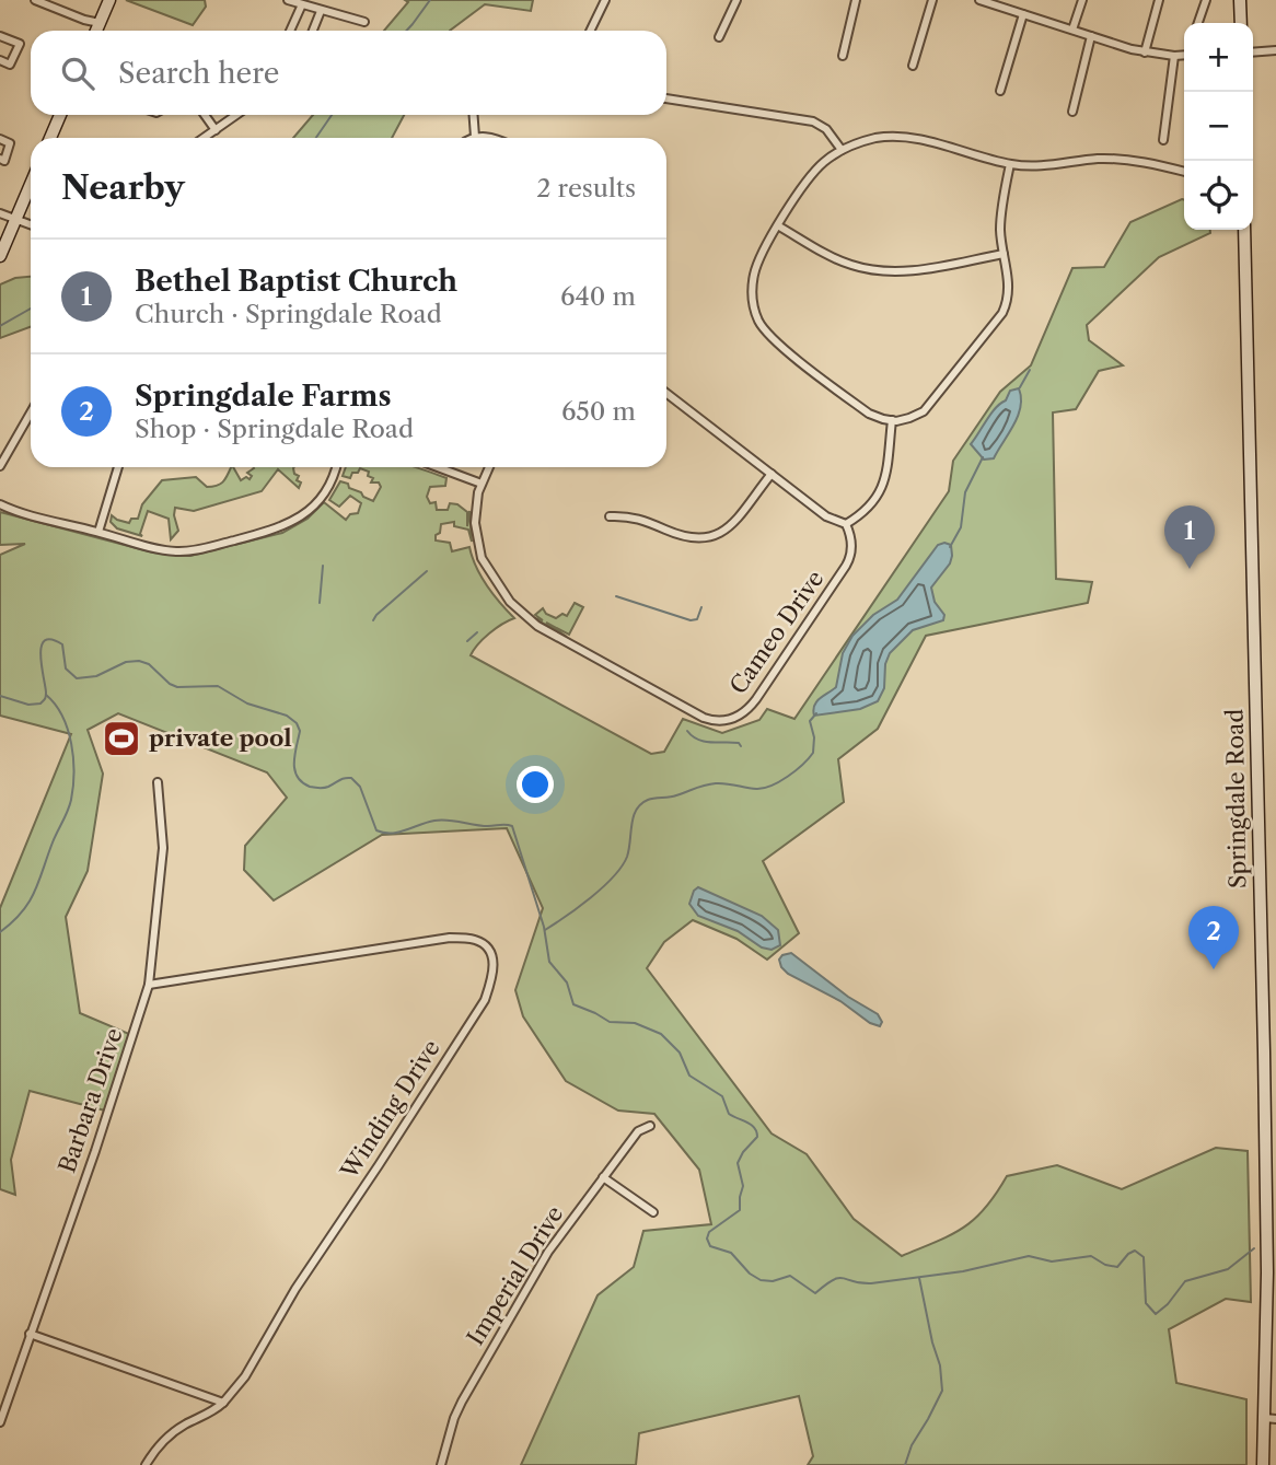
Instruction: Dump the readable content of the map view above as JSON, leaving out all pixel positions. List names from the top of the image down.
{
  "streets": {
    "main road": ["Springdale Road"],
    "street": [
      "Cameo Drive",
      "Barbara Drive",
      "Winding Drive",
      "Imperial Drive"
    ]
  },
  "crossings": [
    ["Barbara Drive", "Winding Drive"]
  ],
  "places": {
    "sports": ["private pool"]
  },
  "page": {
    "map_buttons": ["+", "−"],
    "search": "Search here",
    "heading": ["Nearby", "2 results"],
    "list": [
      {
        "mark": "1",
        "name": "Bethel Baptist Church",
        "note": "Church · Springdale Road",
        "value": "640 m"
      },
      {
        "mark": "2",
        "name": "Springdale Farms",
        "note": "Shop · Springdale Road",
        "value": "650 m"
      }
    ],
    "pins": ["1", "2"]
  }
}
